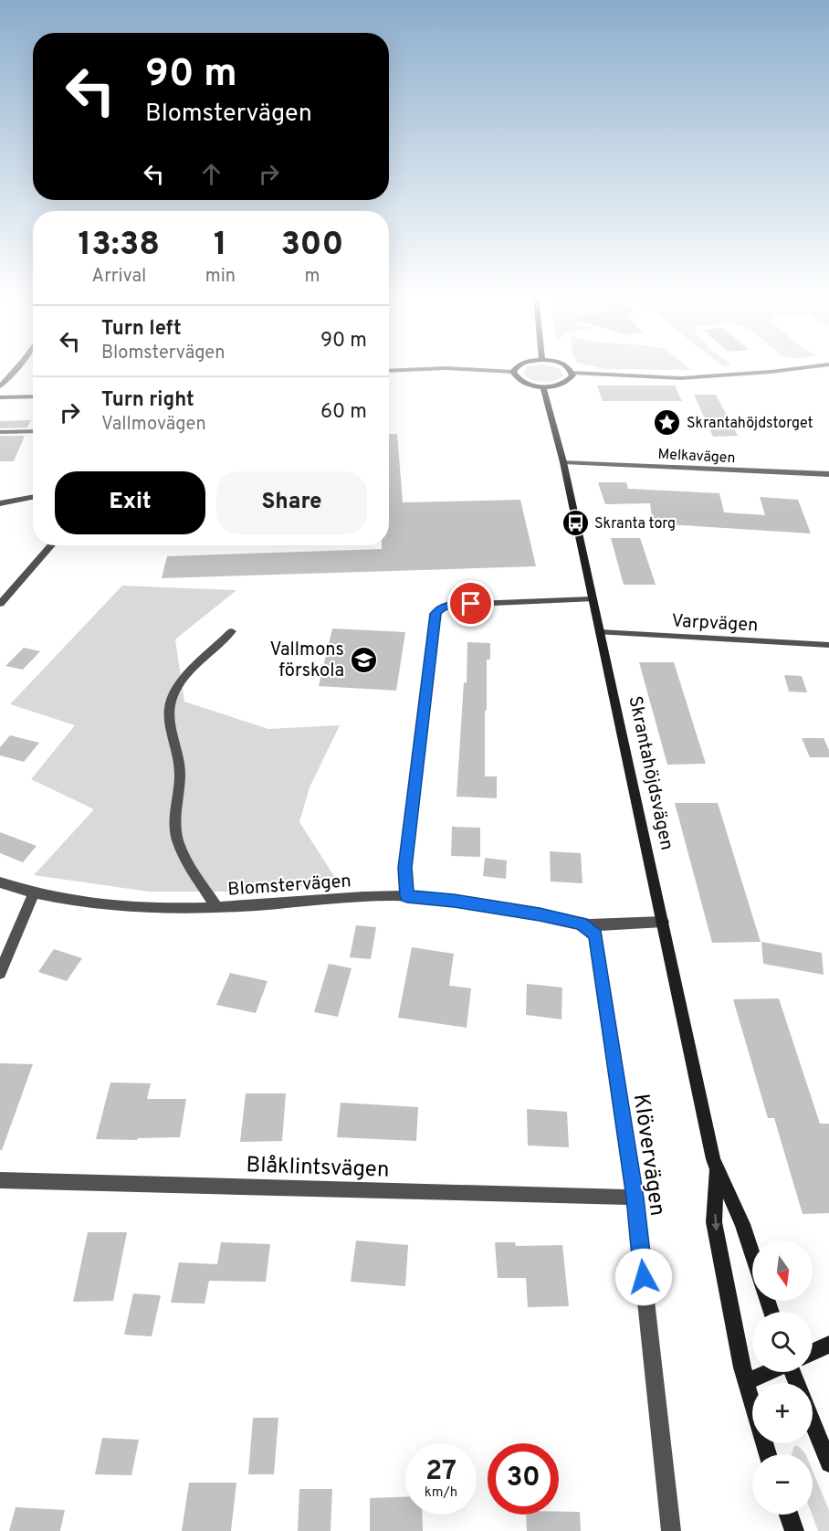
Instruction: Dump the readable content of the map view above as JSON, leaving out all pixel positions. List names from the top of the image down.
{
  "streets": {
    "street": [
      "Melkavägen",
      "Varpvägen",
      "Skrantahöjdsvägen",
      "Blomstervägen",
      "Klövervägen",
      "Blåklintsvägen"
    ]
  },
  "crossings": [
    ["Melkavägen", "Skrantahöjdsvägen"],
    ["Varpvägen", "Skrantahöjdsvägen"],
    ["Skrantahöjdsvägen", "Blomstervägen"],
    ["Blomstervägen", "Klövervägen"],
    ["Klövervägen", "Blåklintsvägen"]
  ],
  "places": {
    "place": ["Skrantahöjdstorget"],
    "bus stop": ["Skranta torg"],
    "school or university": ["Vallmons förskola"]
  },
  "north": "bottom",
  "page": {
    "turn": ["90 m", "Blomstervägen"],
    "eta": [
      "13:38",
      "Arrival",
      "1",
      "min",
      "300",
      "m"
    ],
    "list": [
      {
        "name": "Turn left",
        "note": "Blomstervägen",
        "value": "90 m"
      },
      {
        "name": "Turn right",
        "note": "Vallmovägen",
        "value": "60 m"
      }
    ],
    "buttons": ["Exit", "Share"],
    "map_buttons": ["+", "−"],
    "speed": "27 km/h",
    "limit": "30"
  }
}
